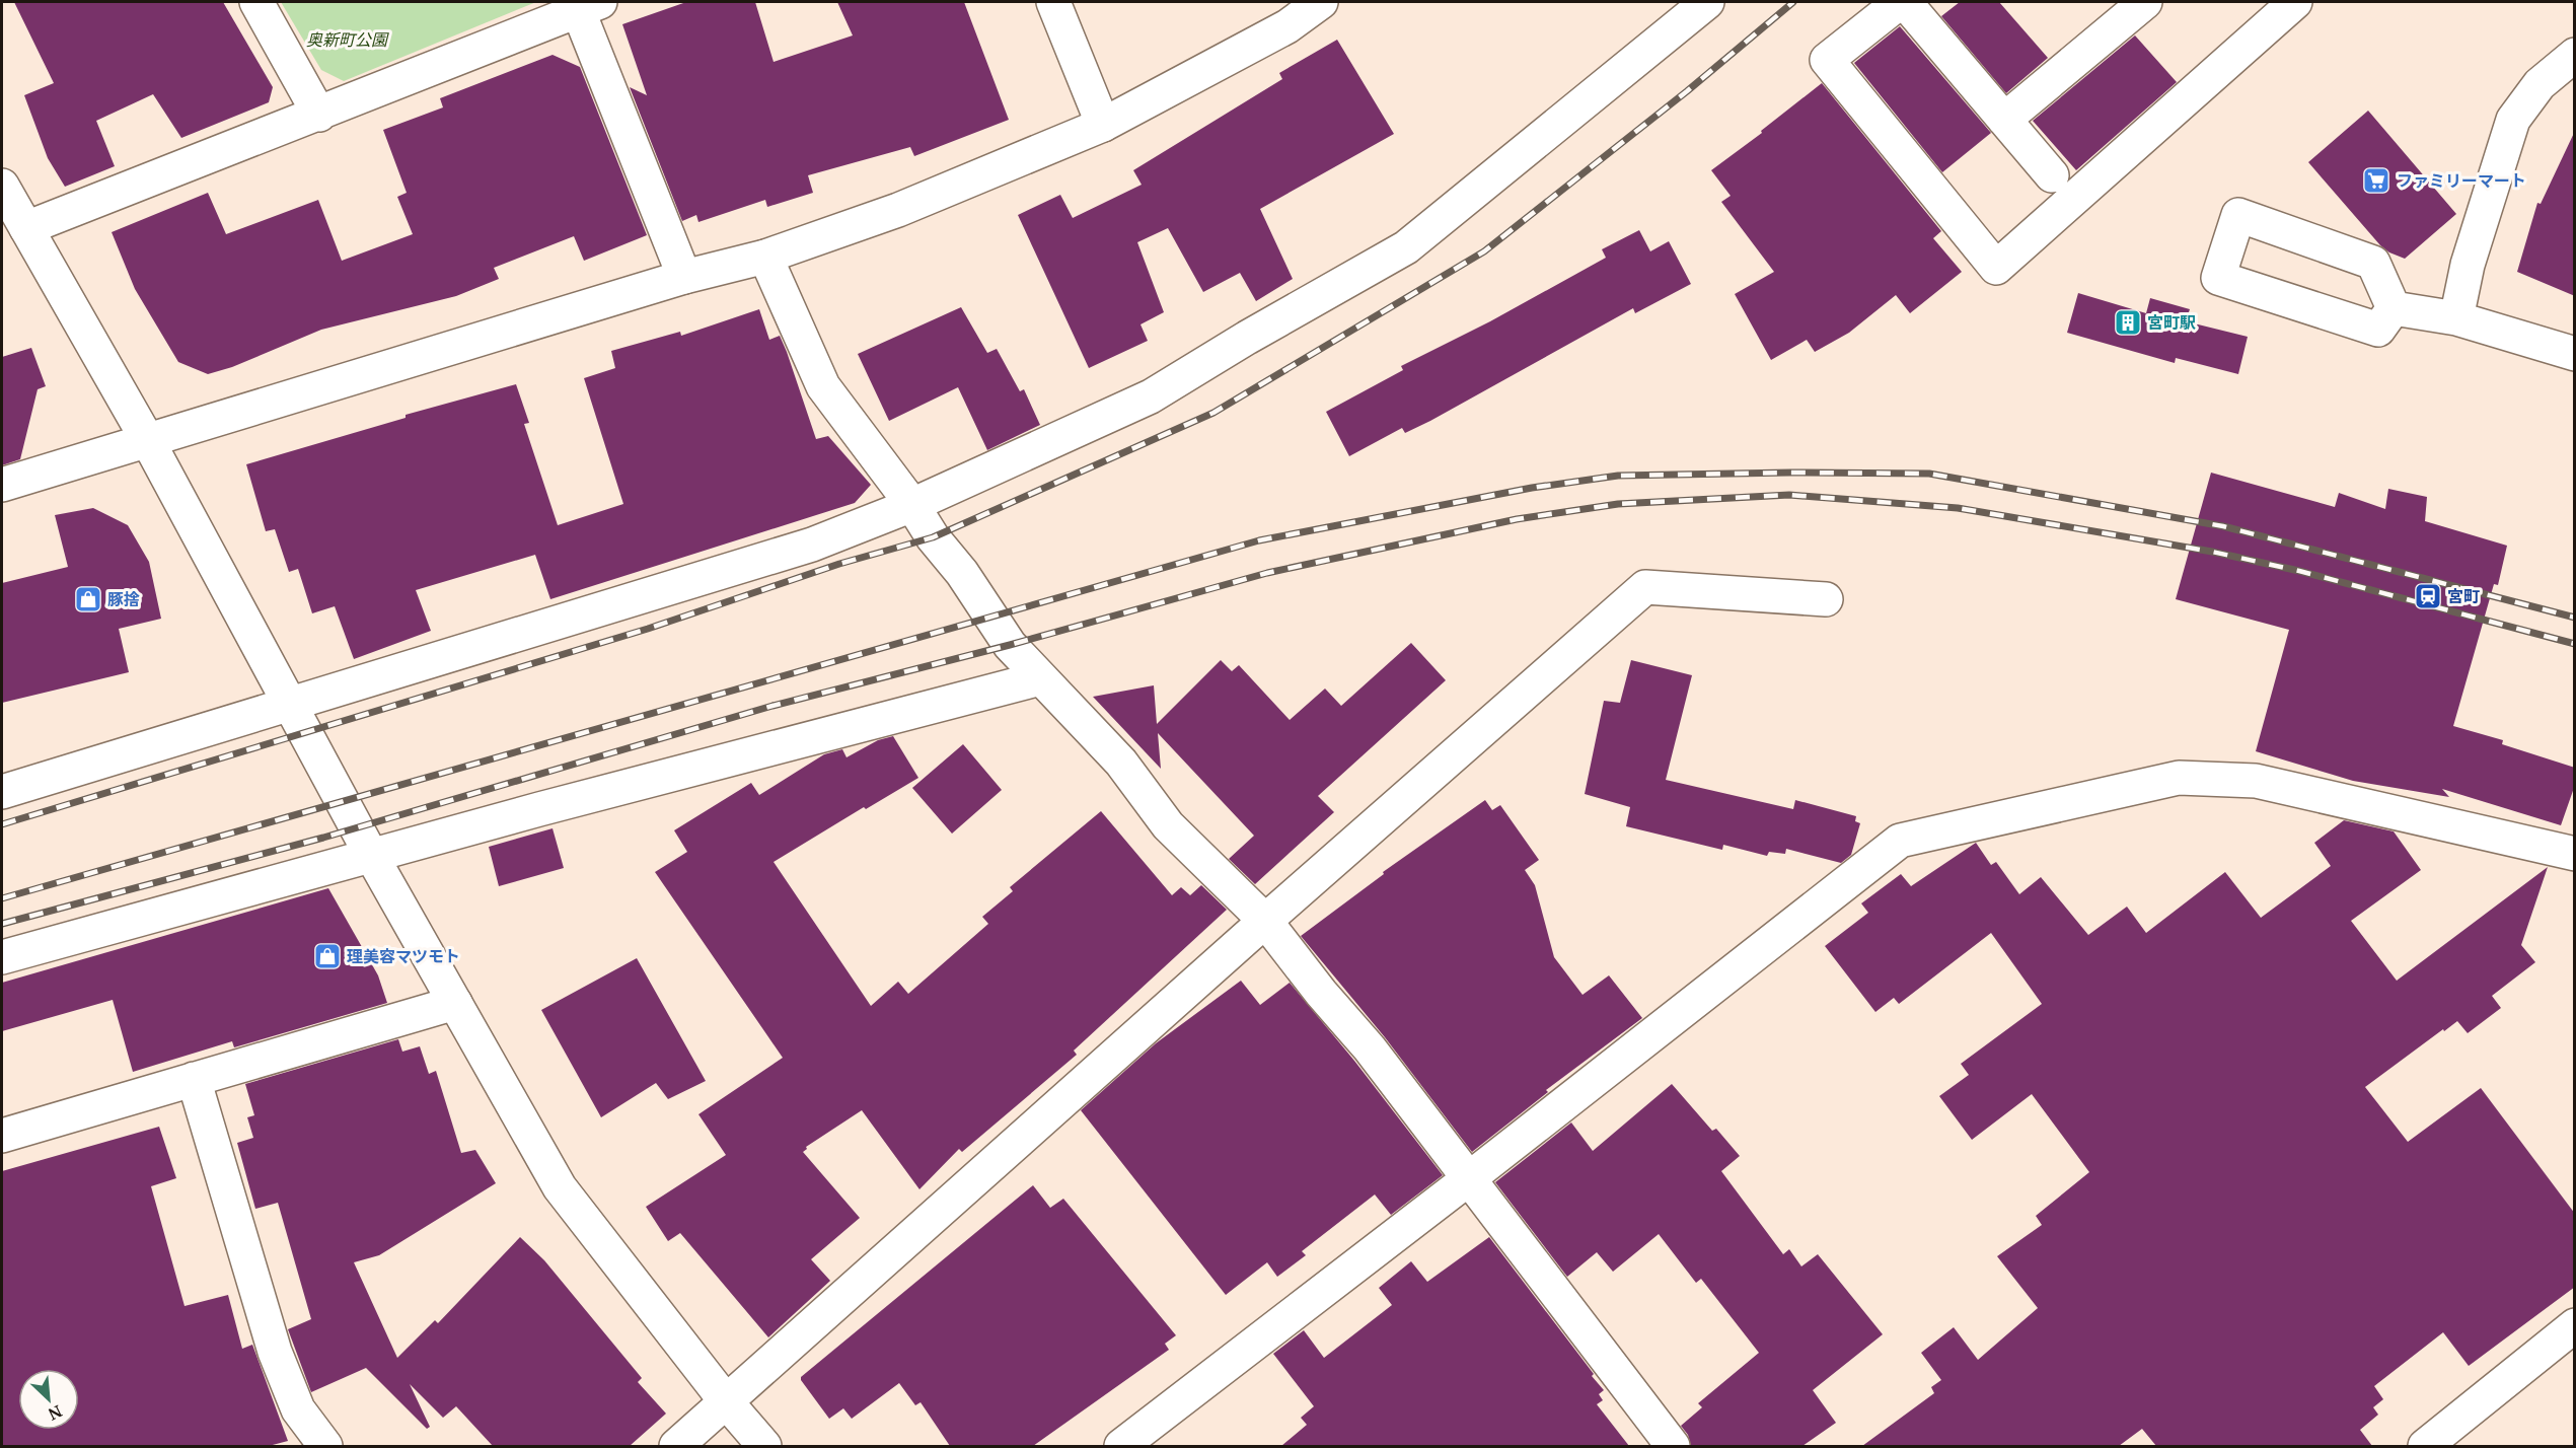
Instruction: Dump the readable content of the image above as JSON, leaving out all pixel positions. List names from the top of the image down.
{
  "parks": ["奥新町公園"],
  "places": {
    "supermarket": ["ファミリーマート"],
    "building": ["宮町駅"],
    "station": ["宮町"],
    "shop": ["豚捨", "理美容マツモト"]
  },
  "north": "bottom right"
}
